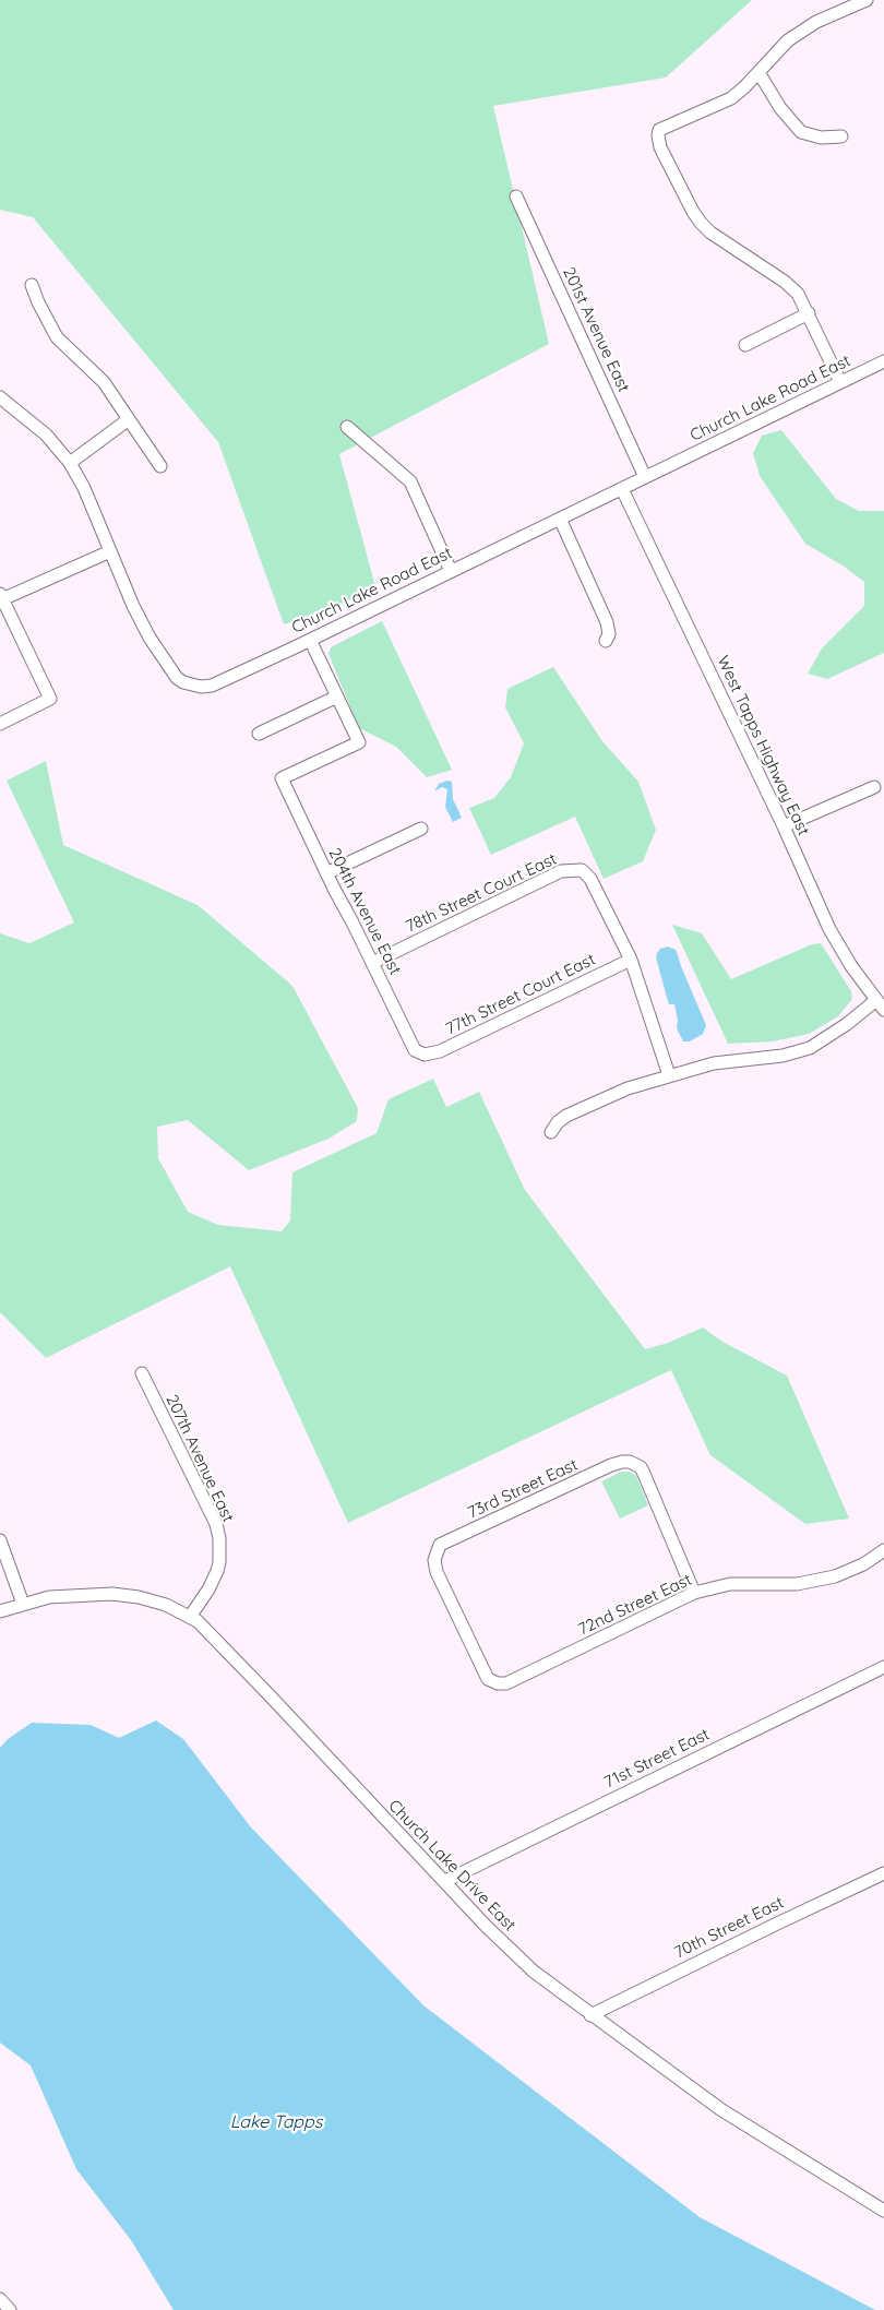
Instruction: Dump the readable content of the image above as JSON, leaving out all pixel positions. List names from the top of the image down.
{
  "streets": {
    "street": [
      "201st Avenue East",
      "Church Lake Road East",
      "West Tapps Highway East",
      "78th Street Court East",
      "204th Avenue East",
      "77th Street Court East",
      "207th Avenue East",
      "73rd Street East",
      "72nd Street East",
      "71st Street East",
      "Church Lake Drive East",
      "70th Street East"
    ]
  },
  "crossings": [
    ["201st Avenue East", "Church Lake Road East"],
    ["Church Lake Road East", "West Tapps Highway East"],
    ["78th Street Court East", "204th Avenue East"],
    ["78th Street Court East", "77th Street Court East"],
    ["204th Avenue East", "77th Street Court East"],
    ["207th Avenue East", "Church Lake Drive East"],
    ["73rd Street East", "72nd Street East"],
    ["71st Street East", "Church Lake Drive East"],
    ["Church Lake Drive East", "70th Street East"]
  ],
  "water": ["Lake Tapps"]
}
